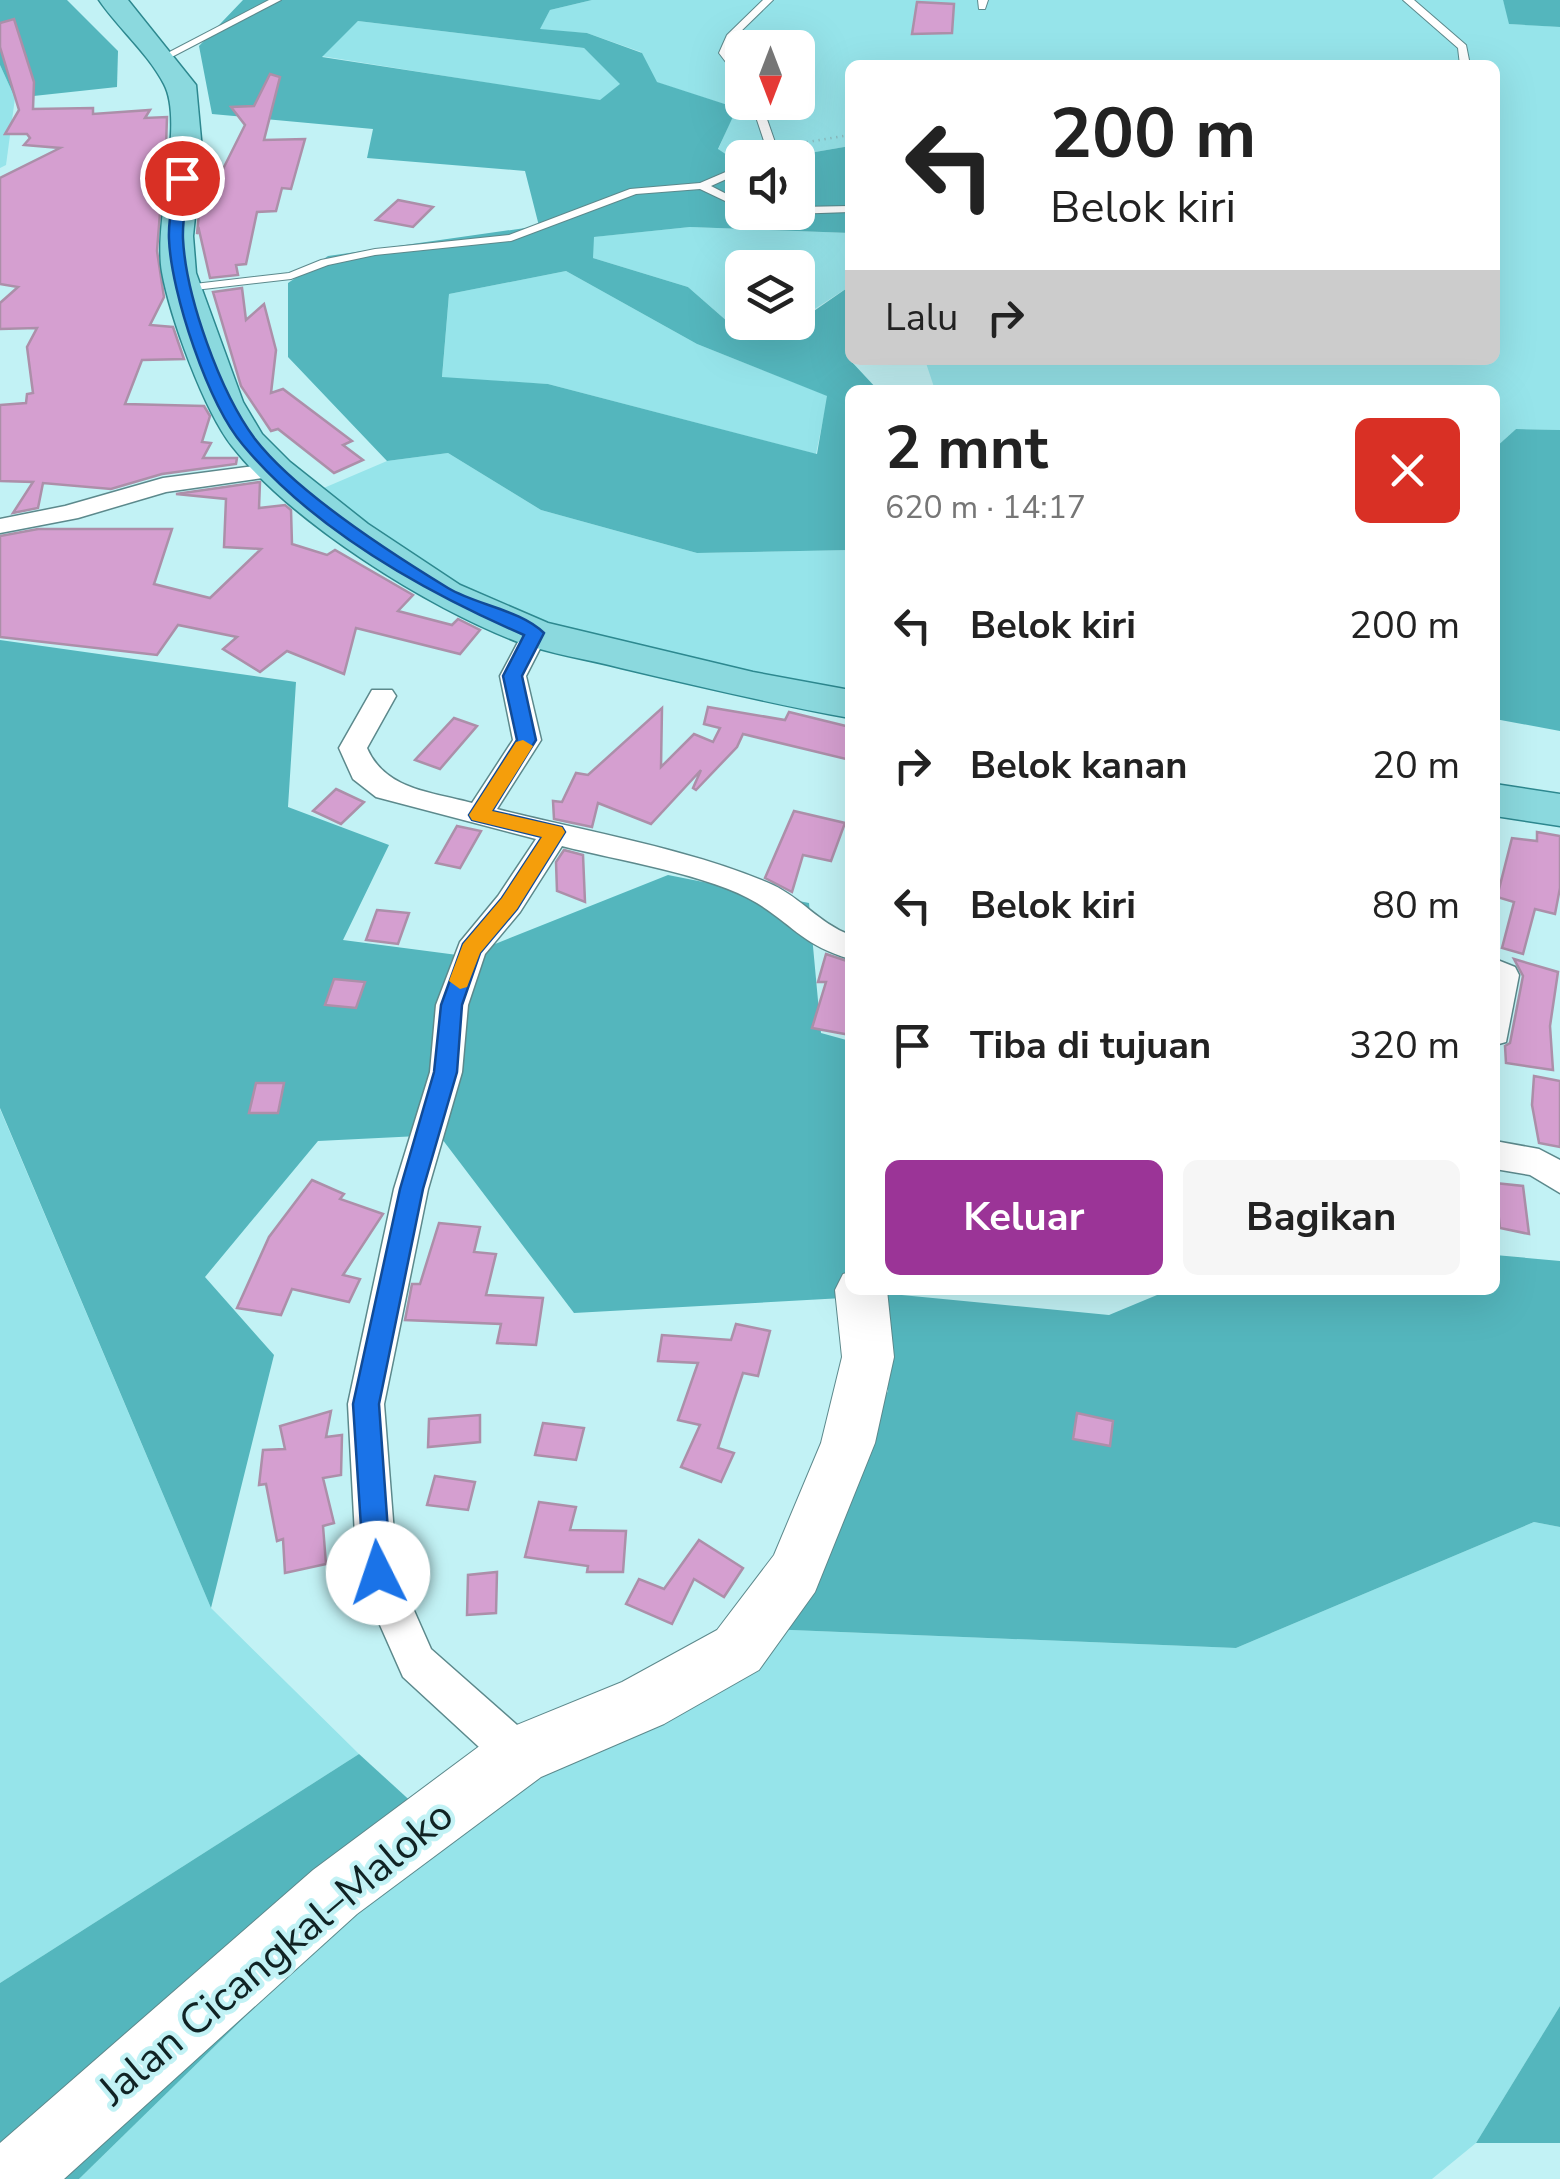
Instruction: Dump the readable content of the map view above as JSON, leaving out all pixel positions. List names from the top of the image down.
{
  "streets": {
    "street": ["Jalan Cicangkal–Maloko"]
  },
  "north": "bottom",
  "page": {
    "turn": ["200 m", "Belok kiri"],
    "then": "Lalu",
    "heading": ["2 mnt", "620 m · 14:17"],
    "list": [
      {
        "name": "Belok kiri",
        "value": "200 m"
      },
      {
        "name": "Belok kanan",
        "value": "20 m"
      },
      {
        "name": "Belok kiri",
        "value": "80 m"
      },
      {
        "name": "Tiba di tujuan",
        "value": "320 m"
      }
    ],
    "buttons": ["Keluar", "Bagikan"]
  }
}
